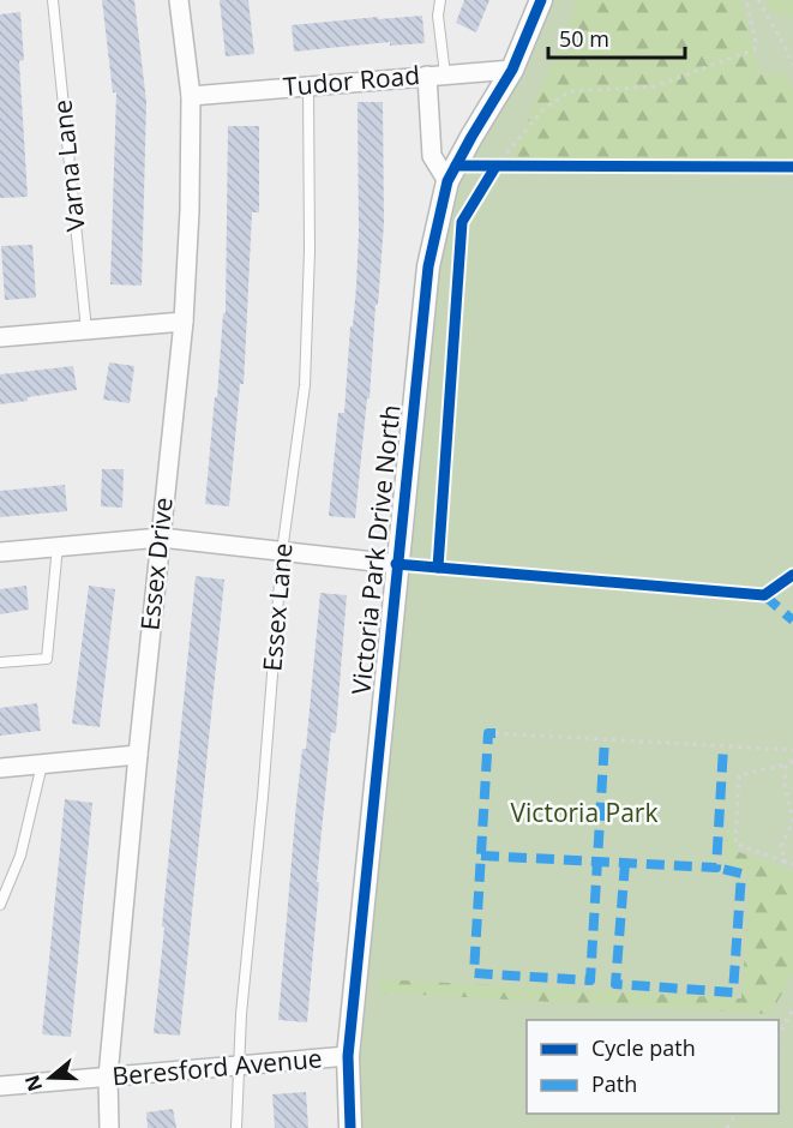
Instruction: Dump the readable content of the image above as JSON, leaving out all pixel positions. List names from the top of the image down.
{
  "streets": {
    "street": [
      "Tudor Road",
      "Victoria Park Drive North",
      "Essex Drive",
      "Beresford Avenue"
    ],
    "lane": ["Varna Lane", "Essex Lane"]
  },
  "crossings": [
    ["Tudor Road", "Victoria Park Drive North"],
    ["Tudor Road", "Essex Drive"],
    ["Tudor Road", "Essex Lane"],
    ["Victoria Park Drive North", "Beresford Avenue"],
    ["Essex Drive", "Beresford Avenue"],
    ["Essex Lane", "Beresford Avenue"]
  ],
  "parks": ["Victoria Park"],
  "legend": ["Cycle path", "Path"],
  "scale_bar": "50 m",
  "north": "left"
}
